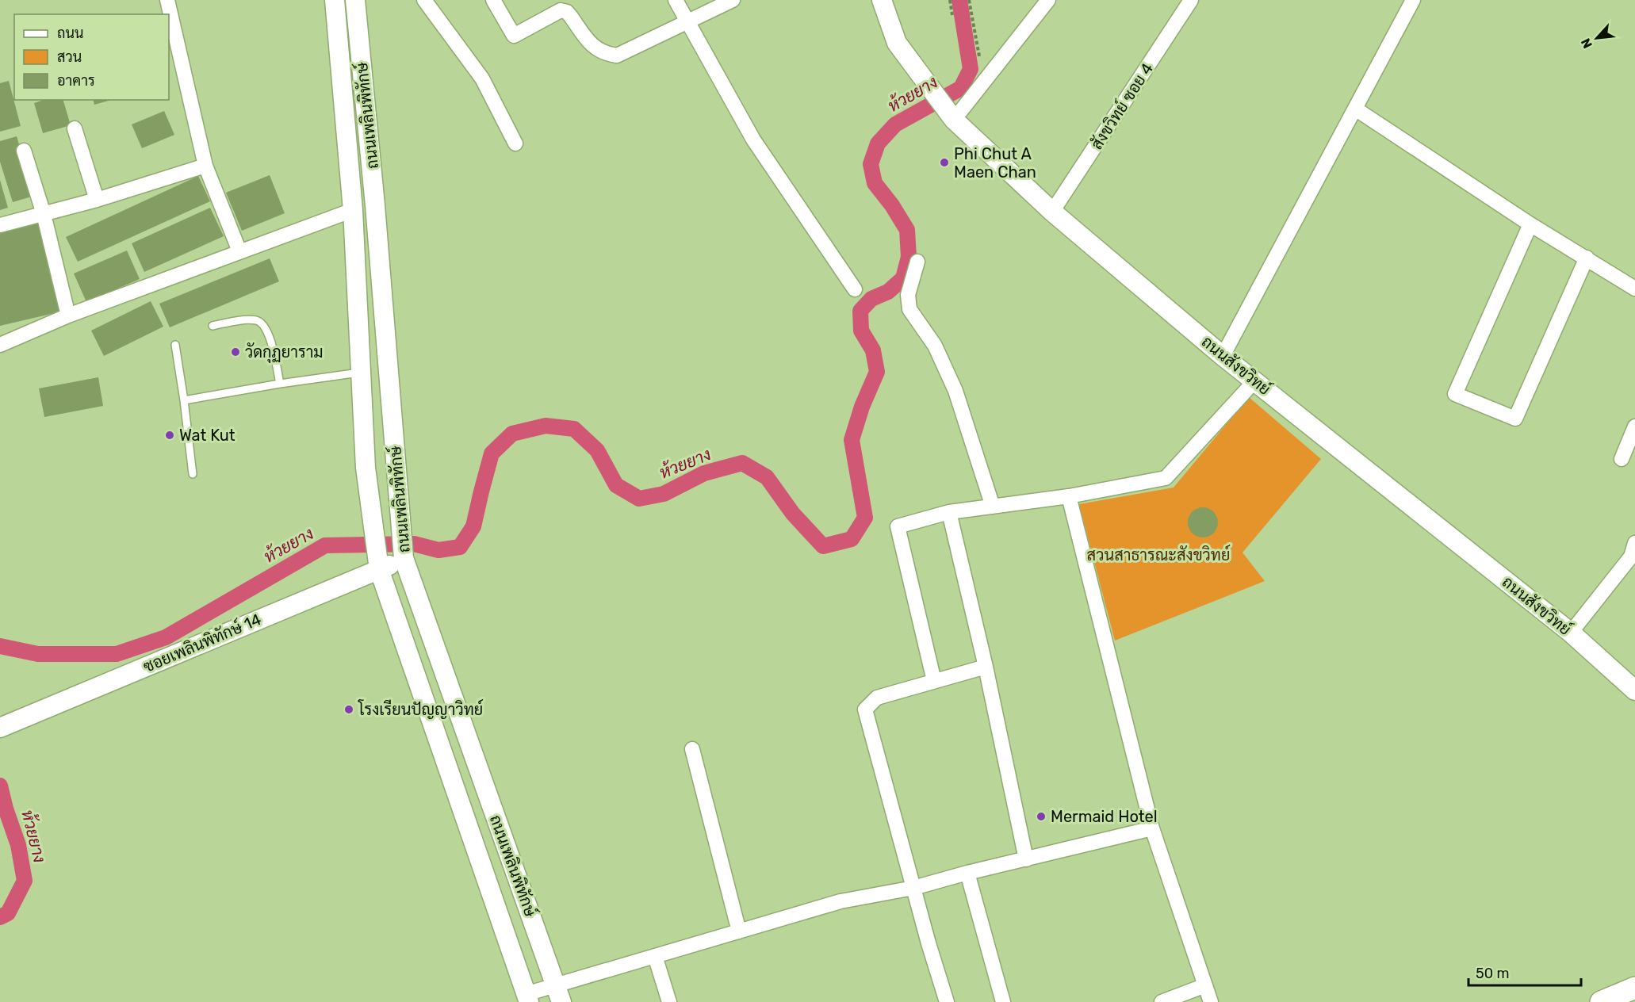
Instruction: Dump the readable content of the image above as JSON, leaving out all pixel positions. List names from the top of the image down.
{
  "streets": {
    "main road": ["ถนนเพลินพิทักษ์", "ถนนสังขวิทย์", "ซอยเพลินพิทักษ์ 14"],
    "street": ["สังขวิทย์ ซอย 4"]
  },
  "crossings": [
    ["สังขวิทย์ ซอย 4", "ถนนสังขวิทย์"],
    ["ถนนเพลินพิทักษ์", "ซอยเพลินพิทักษ์ 14"]
  ],
  "water": ["ห้วยยาง"],
  "parks": ["สวนสาธารณะสังขวิทย์"],
  "places": [
    "Phi Chut A Maen Chan",
    "วัดกุฏยาราม",
    "Wat Kut",
    "โรงเรียนปัญญาวิทย์",
    "Mermaid Hotel"
  ],
  "legend": ["ถนน", "สวน", "อาคาร"],
  "scale_bar": "50 m",
  "north": "bottom left"
}
